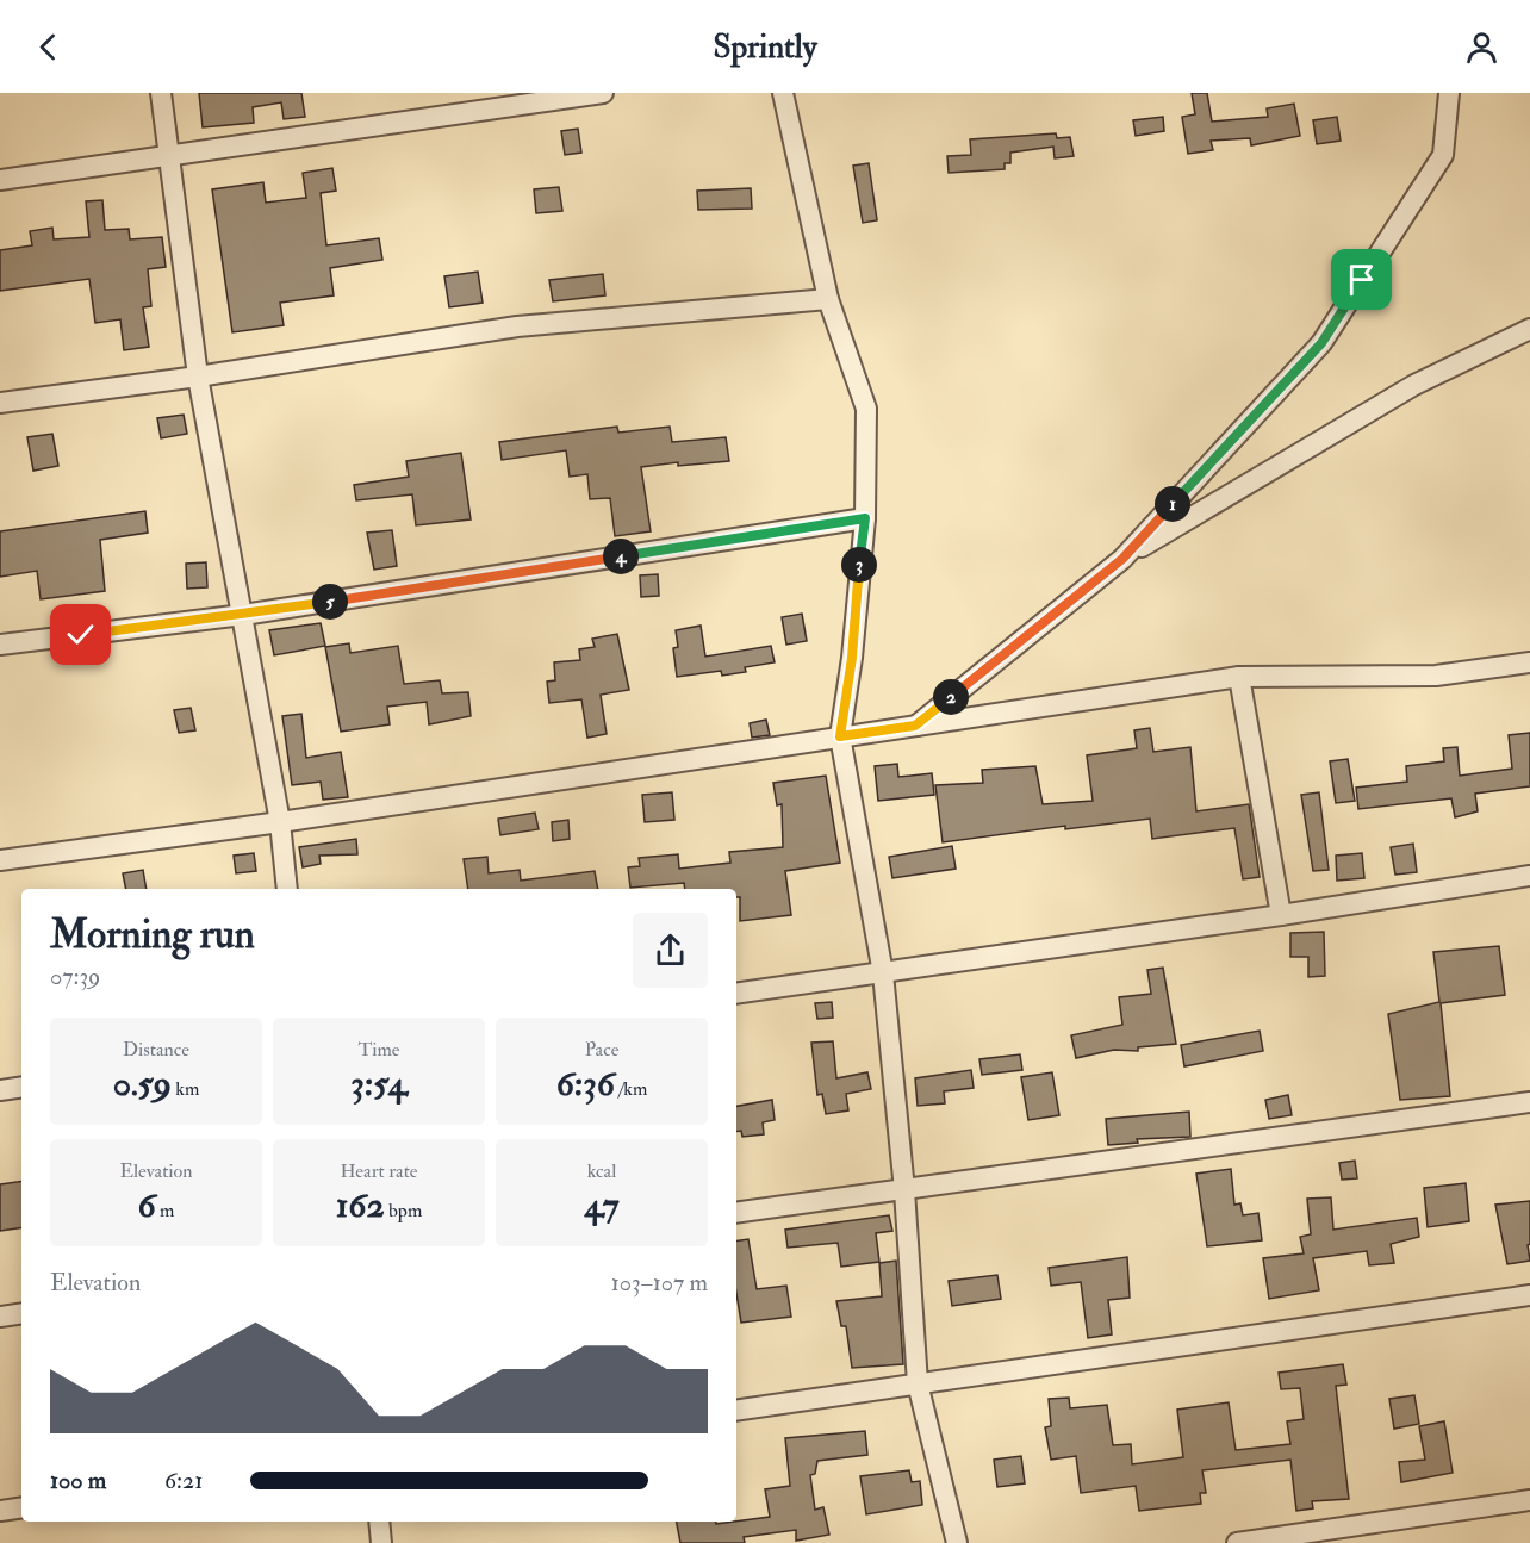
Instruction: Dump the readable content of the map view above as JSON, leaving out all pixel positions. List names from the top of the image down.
{
  "page": {
    "header": "Sprintly",
    "pins": [
      "1",
      "4",
      "3",
      "5",
      "2"
    ],
    "heading": ["Morning run", "07:39"],
    "stats": [
      ["Distance", "0.59 km"],
      ["Time", "3:54"],
      ["Pace", "6:36 /km"],
      ["Elevation", "6 m"],
      ["Heart rate", "162 bpm"],
      ["kcal", "47"]
    ],
    "chart": ["Elevation", "103–107 m"],
    "list": [
      {
        "name": "100 m",
        "note": "6:21"
      }
    ]
  }
}
